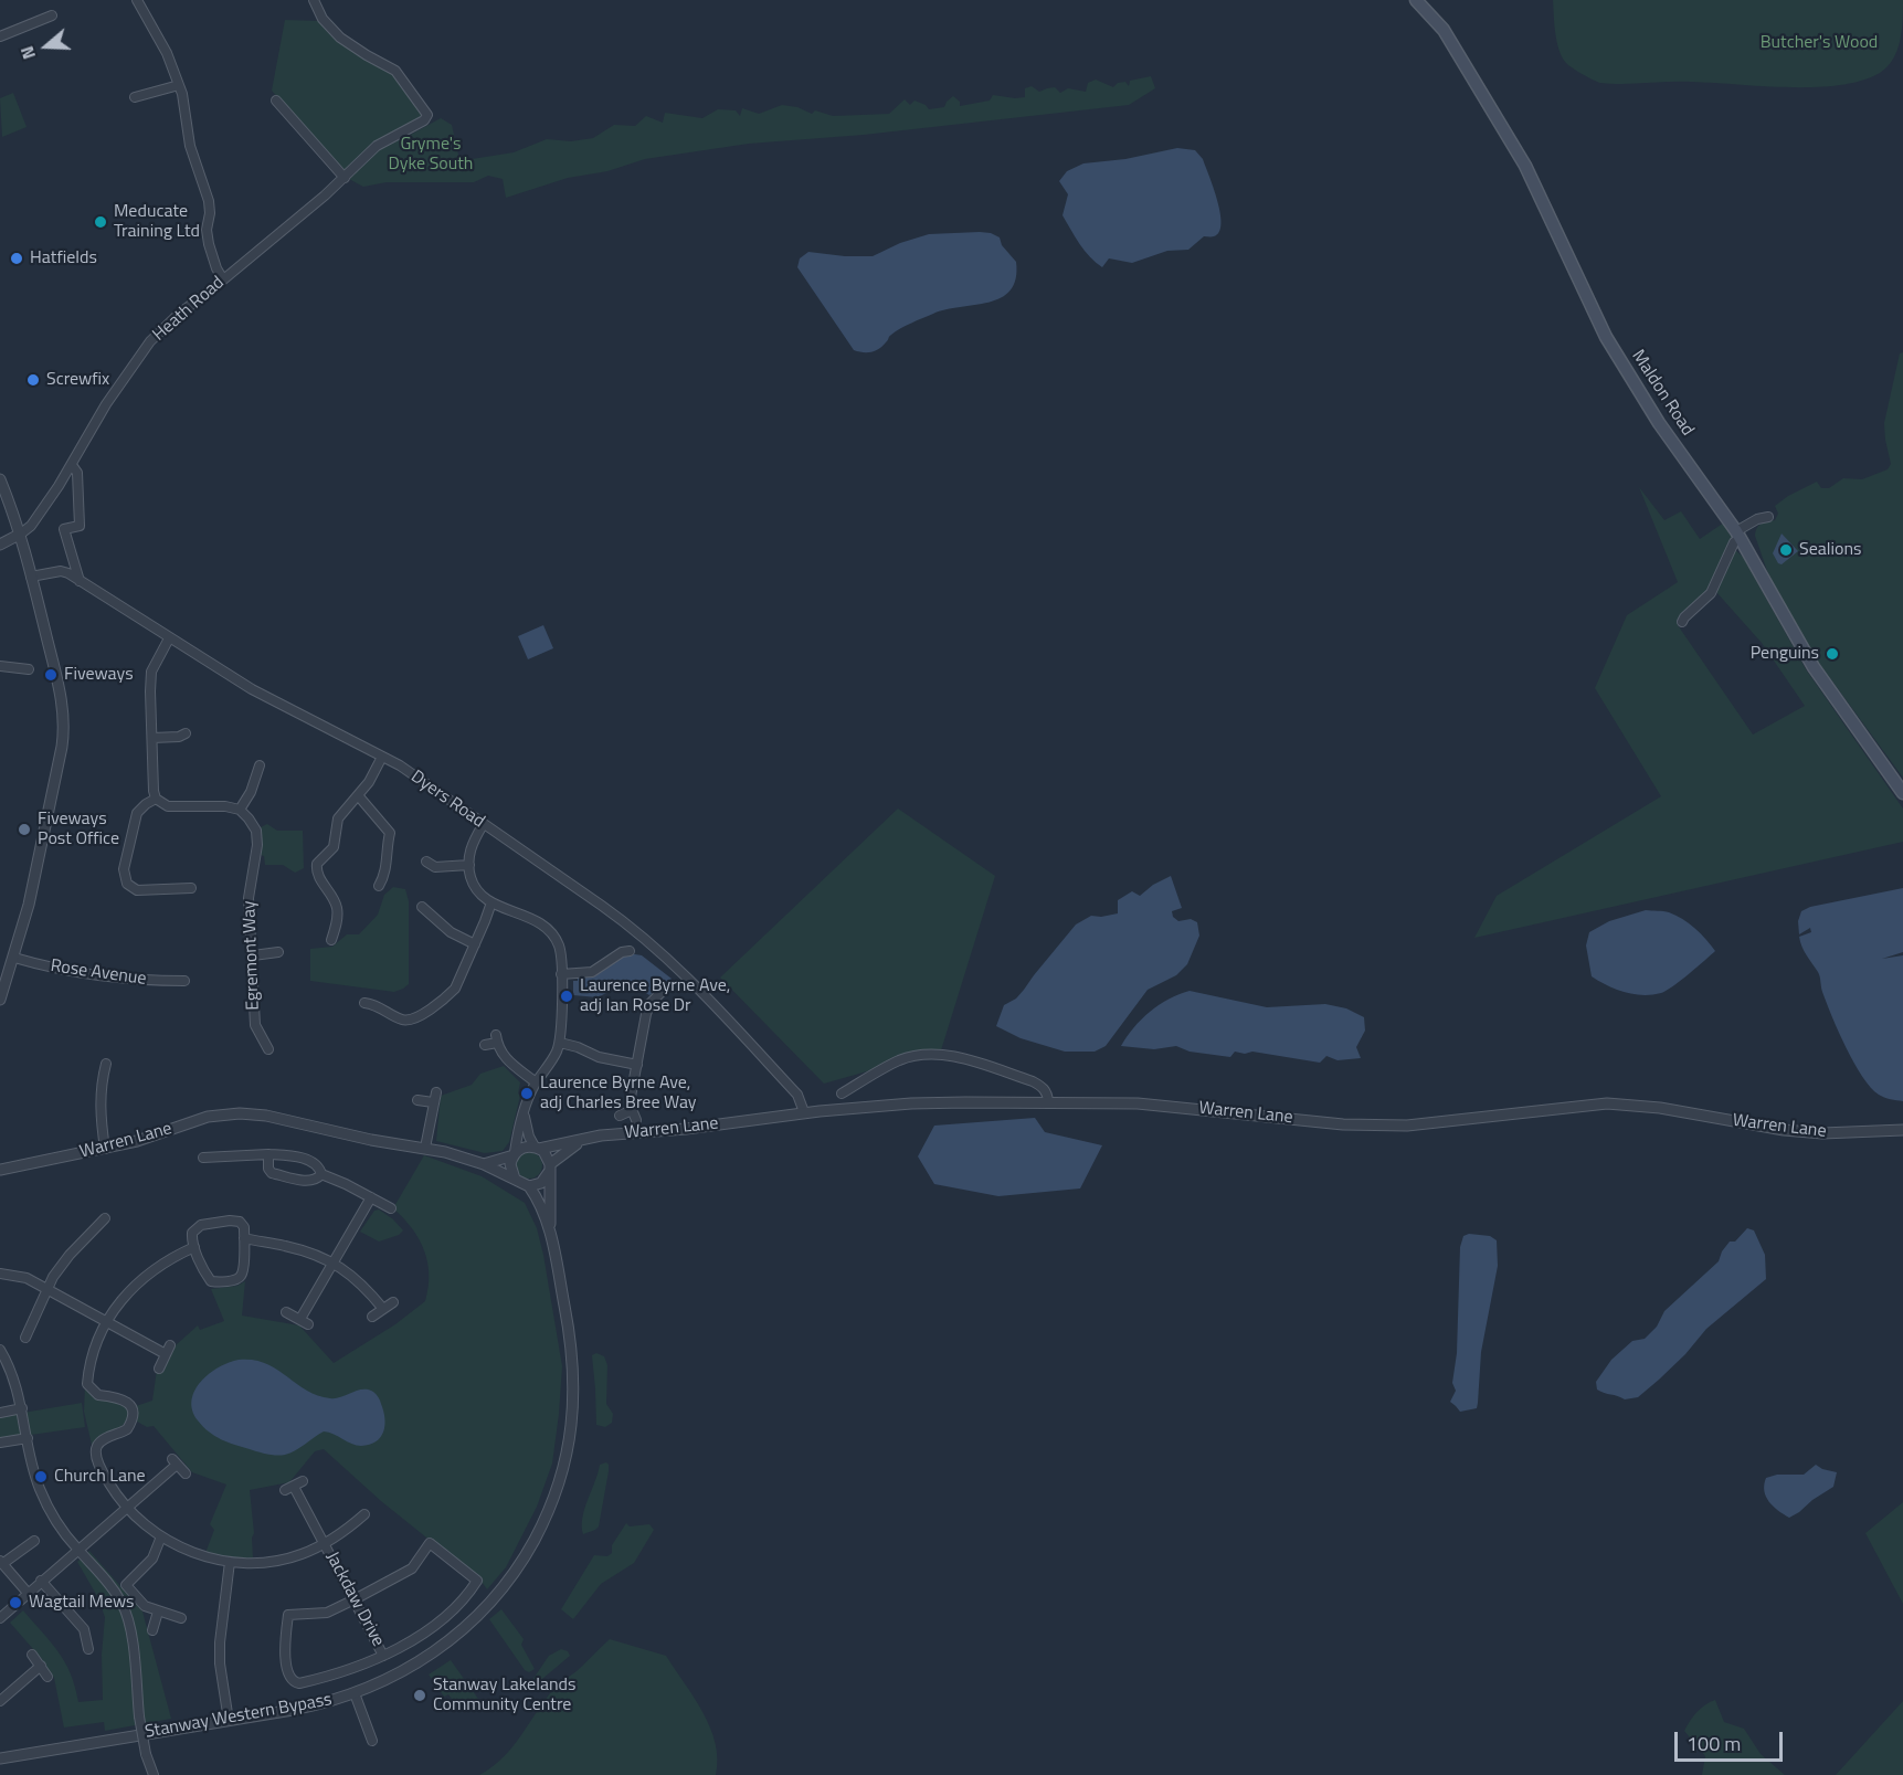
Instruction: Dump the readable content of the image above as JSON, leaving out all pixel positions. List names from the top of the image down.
{
  "streets": {
    "main road": ["Maldon Road"],
    "street": [
      "Heath Road",
      "Dyers Road",
      "Egremont Way",
      "Rose Avenue",
      "Warren Lane",
      "Jackdaw Drive",
      "Stanway Western Bypass"
    ]
  },
  "crossings": [
    ["Dyers Road", "Warren Lane"],
    ["Warren Lane", "Stanway Western Bypass"]
  ],
  "parks": ["Butcher's Wood", "Gryme's Dyke South"],
  "places": [
    "Meducate Training Ltd",
    "Hatfields",
    "Screwfix",
    "Sealions",
    "Penguins",
    "Fiveways",
    "Fiveways Post Office",
    "Laurence Byrne Ave, adj Ian Rose Dr",
    "Laurence Byrne Ave, adj Charles Bree Way",
    "Church Lane",
    "Wagtail Mews",
    "Stanway Lakelands Community Centre"
  ],
  "scale_bar": "100 m",
  "north": "left"
}
